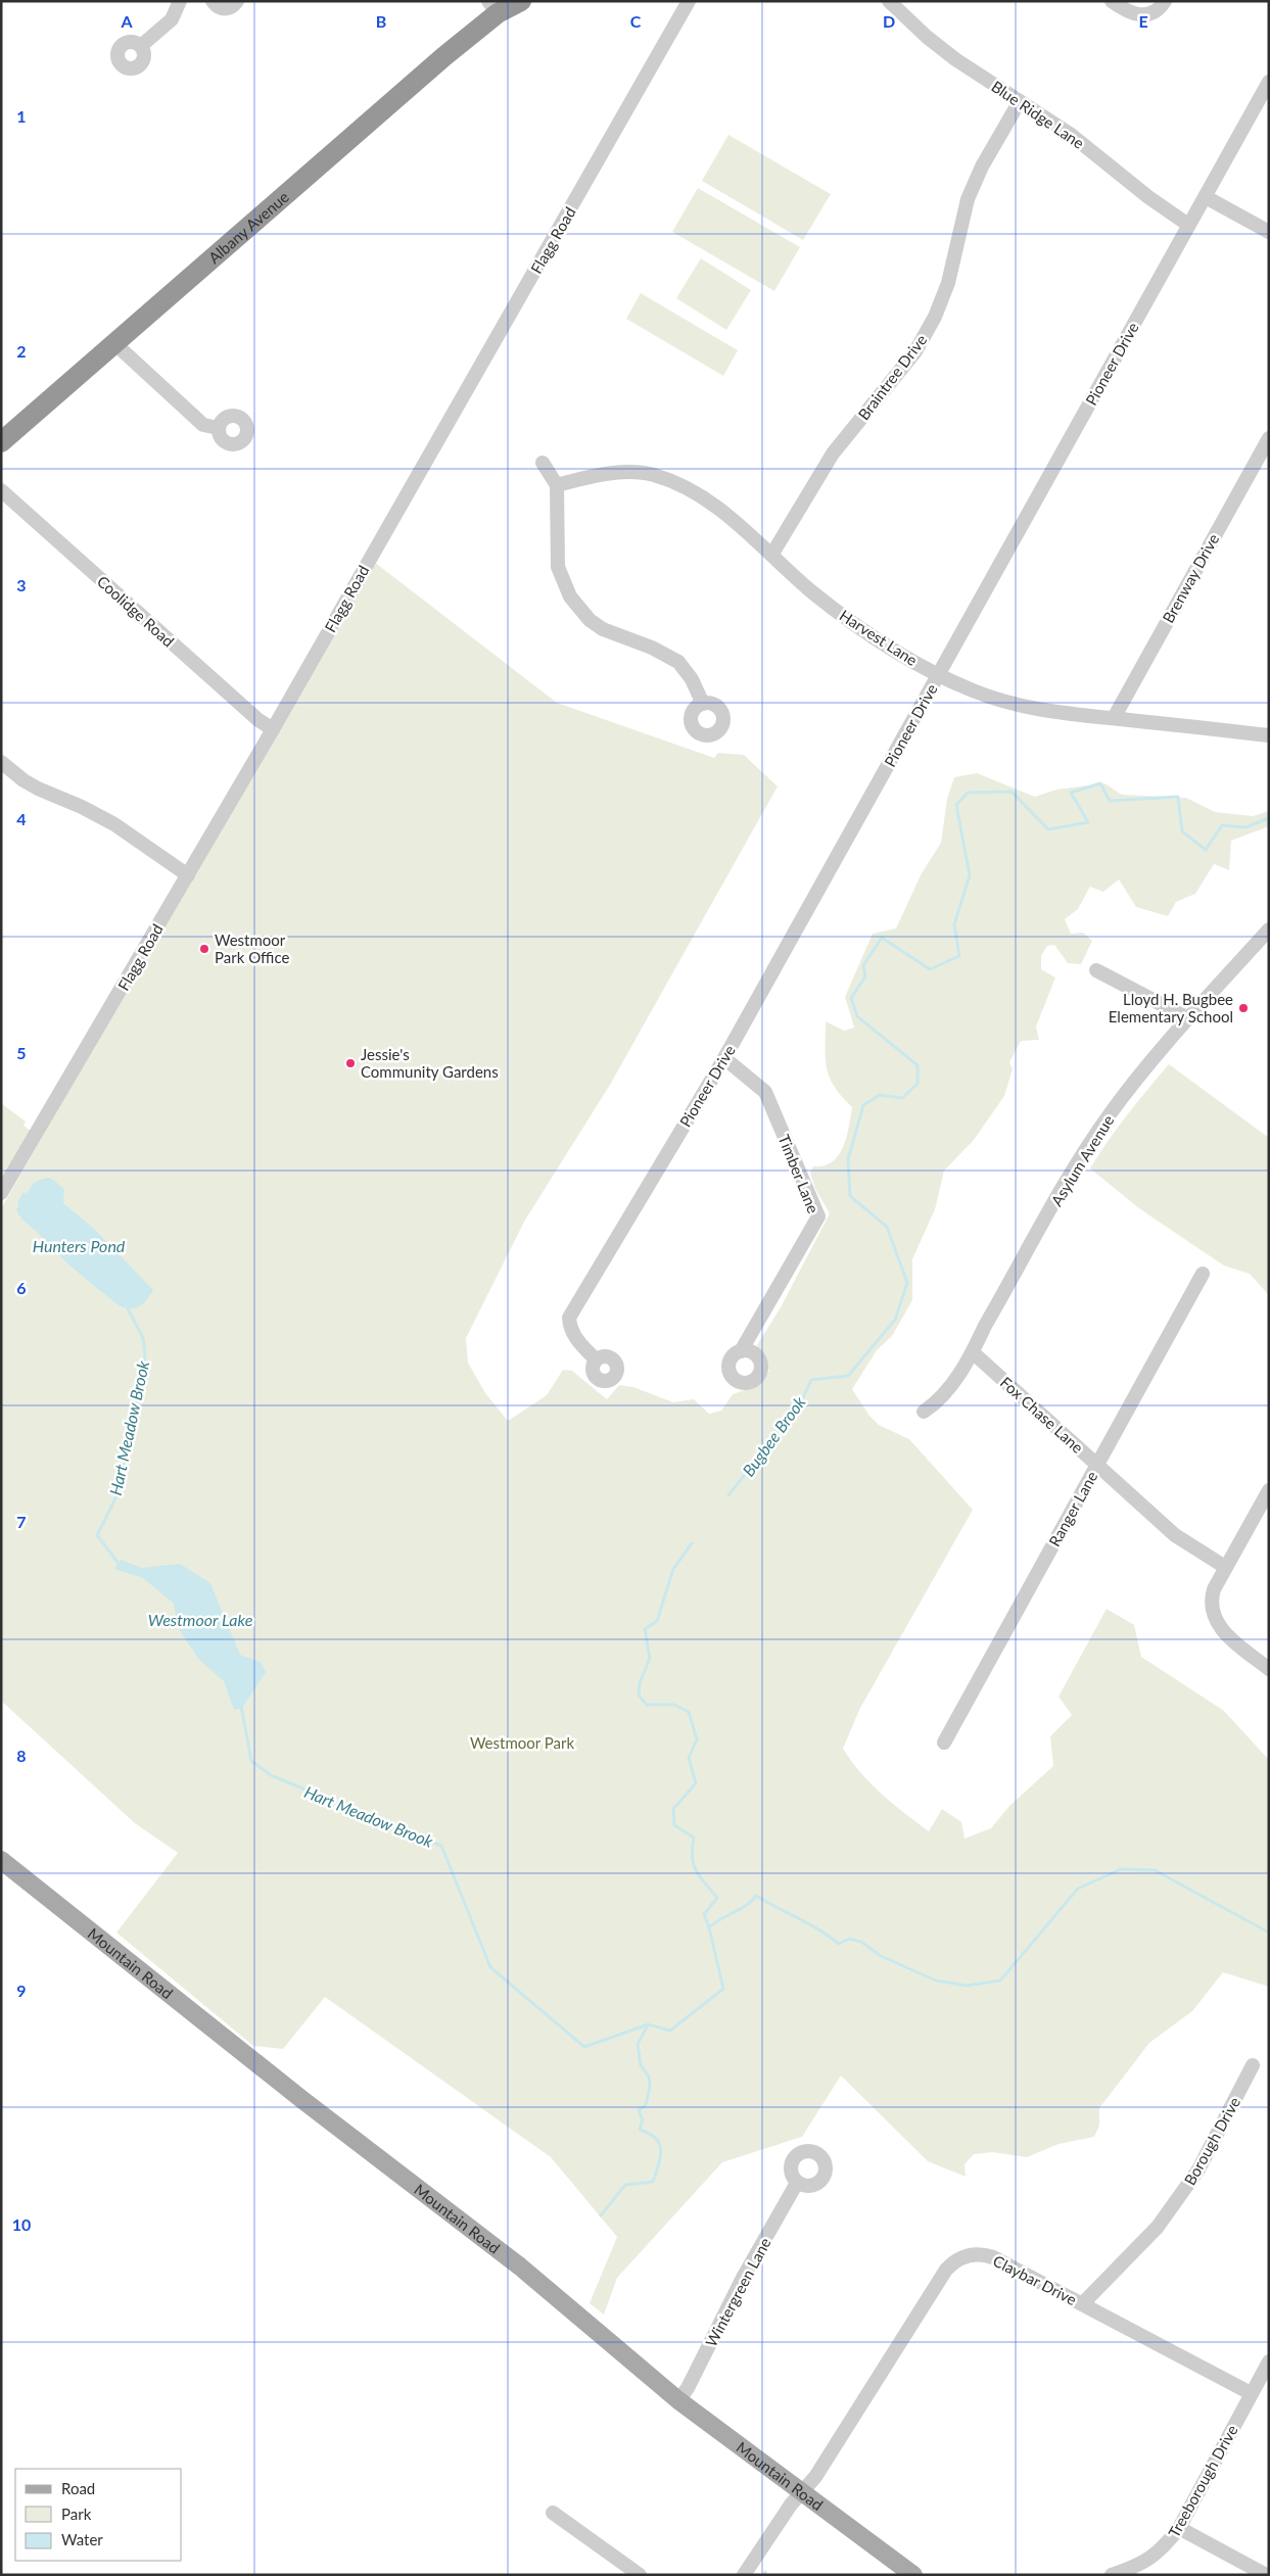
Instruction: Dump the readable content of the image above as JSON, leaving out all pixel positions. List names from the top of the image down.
{
  "streets": {
    "highway": ["Albany Avenue"],
    "main road": ["Mountain Road"],
    "street": [
      "Blue Ridge Lane",
      "Flagg Road",
      "Pioneer Drive",
      "Braintree Drive",
      "Brenway Drive",
      "Coolidge Road",
      "Harvest Lane",
      "Asylum Avenue",
      "Timber Lane",
      "Fox Chase Lane",
      "Ranger Lane",
      "Borough Drive",
      "Claybar Drive",
      "Wintergreen Lane",
      "Treeborough Drive"
    ]
  },
  "crossings": [
    ["Blue Ridge Lane", "Pioneer Drive"],
    ["Blue Ridge Lane", "Braintree Drive"],
    ["Flagg Road", "Coolidge Road"],
    ["Pioneer Drive", "Harvest Lane"],
    ["Pioneer Drive", "Timber Lane"],
    ["Braintree Drive", "Harvest Lane"],
    ["Brenway Drive", "Harvest Lane"],
    ["Asylum Avenue", "Fox Chase Lane"],
    ["Fox Chase Lane", "Ranger Lane"],
    ["Mountain Road", "Claybar Drive"],
    ["Mountain Road", "Wintergreen Lane"],
    ["Borough Drive", "Claybar Drive"],
    ["Claybar Drive", "Treeborough Drive"]
  ],
  "water": [
    "Hunters Pond",
    "Hart Meadow Brook",
    "Bugbee Brook",
    "Westmoor Lake"
  ],
  "parks": ["Westmoor Park"],
  "places": ["Westmoor Park Office", "Lloyd H. Bugbee Elementary School", "Jessie's Community Gardens"],
  "legend": ["Road", "Park", "Water"],
  "grid": {
    "columns": [
      "A",
      "B",
      "C",
      "D",
      "E"
    ],
    "rows": [
      "1",
      "2",
      "3",
      "4",
      "5",
      "6",
      "7",
      "8",
      "9",
      "10"
    ]
  }
}
